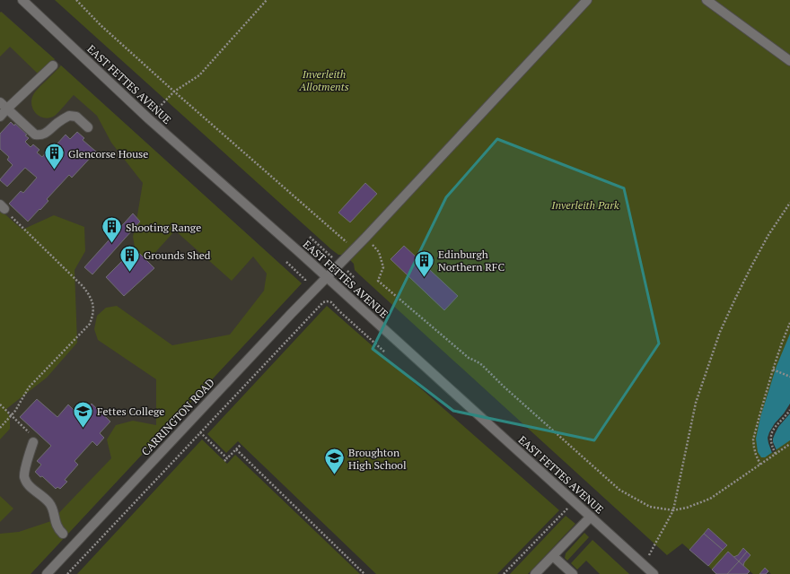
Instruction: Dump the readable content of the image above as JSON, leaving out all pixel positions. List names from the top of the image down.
{
  "streets": {
    "street": ["EAST FETTES AVENUE", "CARRINGTON ROAD"]
  },
  "crossings": [
    ["EAST FETTES AVENUE", "CARRINGTON ROAD"]
  ],
  "parks": ["Inverleith Allotments", "Inverleith Park"],
  "places": {
    "building": [
      "Glencorse House",
      "Shooting Range",
      "Grounds Shed",
      "Edinburgh Northern RFC"
    ],
    "school or university": ["Fettes College", "Broughton High School"]
  }
}
